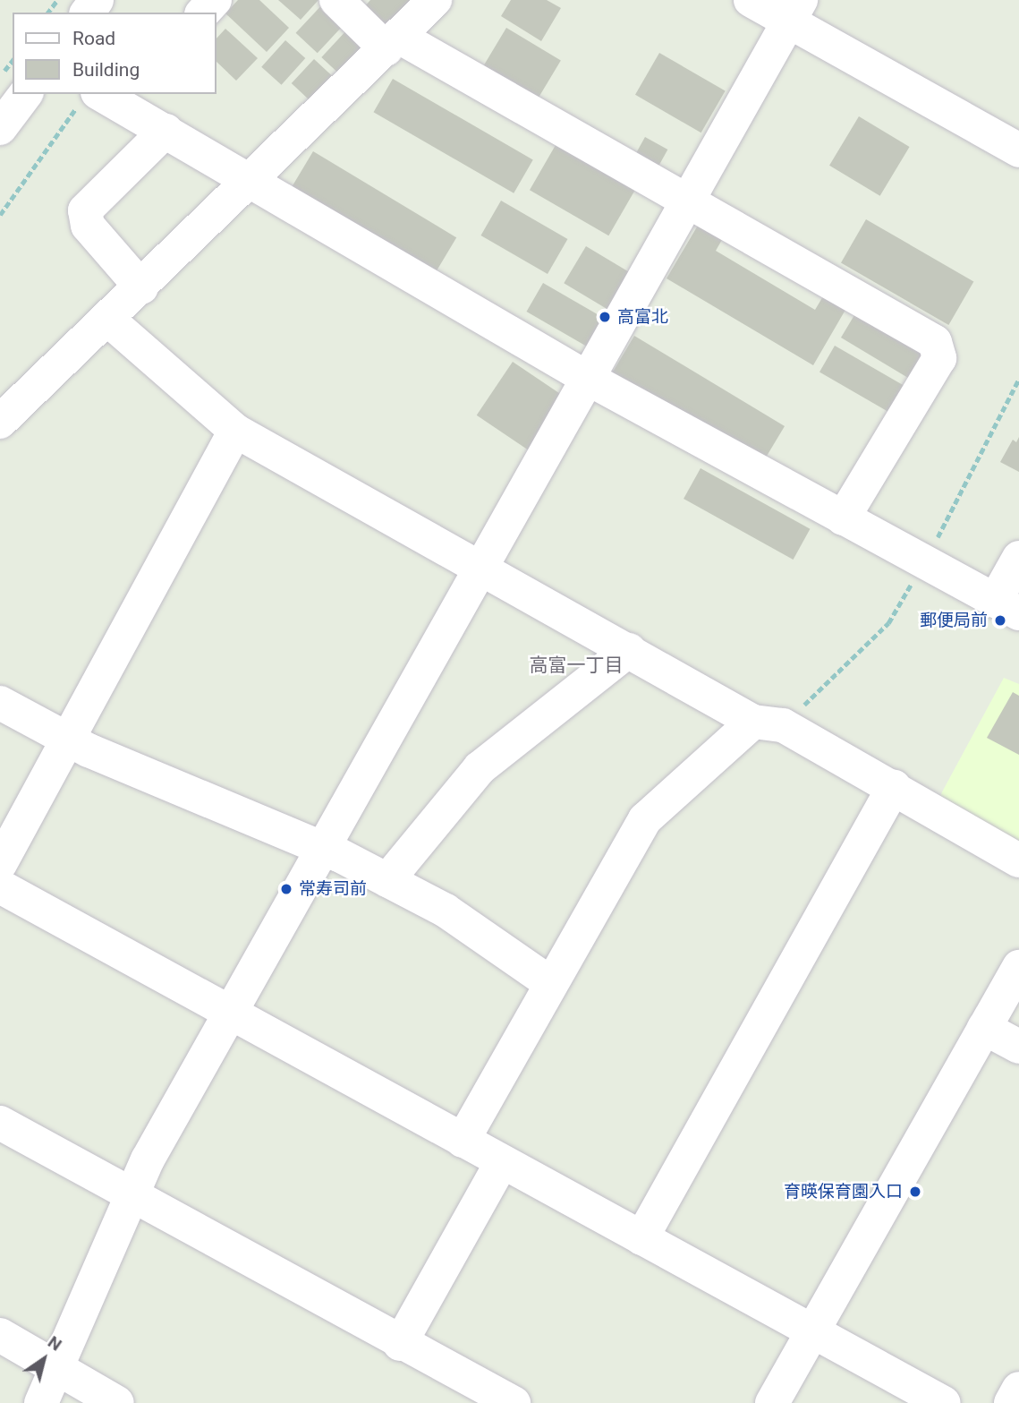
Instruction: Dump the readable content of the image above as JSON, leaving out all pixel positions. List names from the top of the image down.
{
  "districts": ["高富一丁目"],
  "places": [
    "高富北",
    "郵便局前",
    "常寿司前",
    "育暎保育園入口"
  ],
  "legend": ["Road", "Building"],
  "north": "top right"
}
